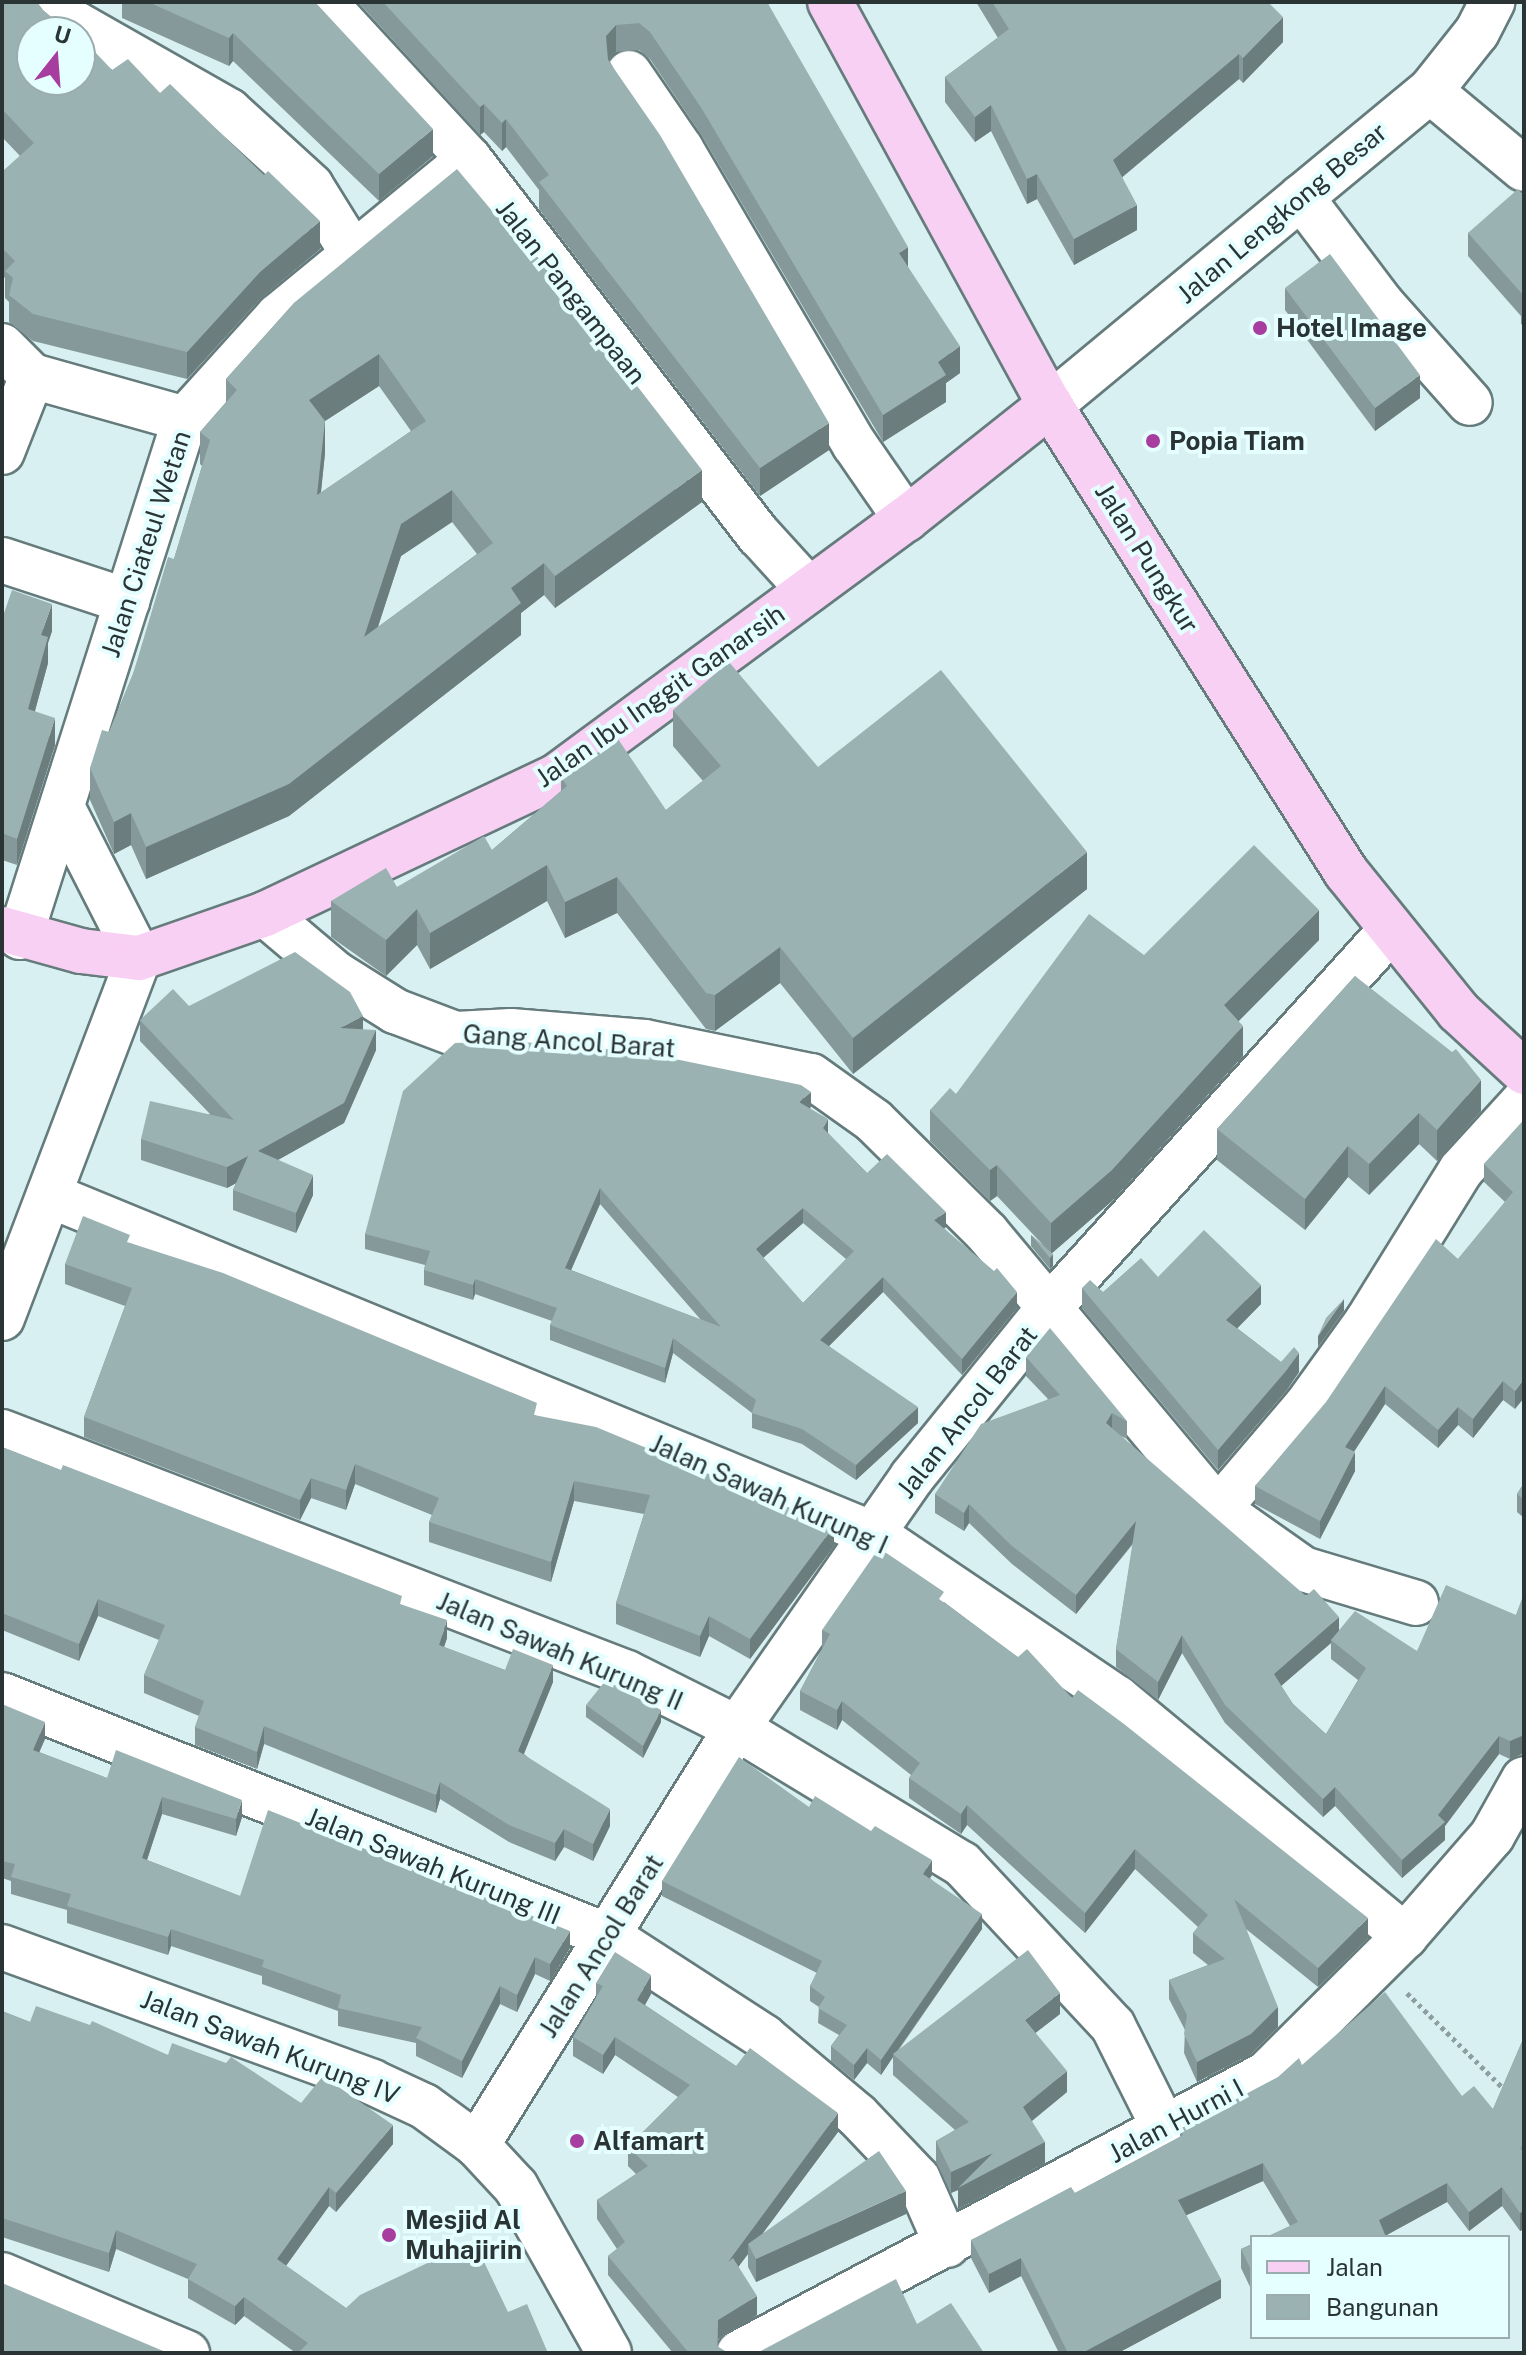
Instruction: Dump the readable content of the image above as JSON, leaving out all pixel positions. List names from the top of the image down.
{
  "streets": {
    "main road": ["Jalan Pungkur", "Jalan Ibu Inggit Ganarsih"],
    "street": [
      "Jalan Lengkong Besar",
      "Jalan Pangampaan",
      "Jalan Ciateul Wetan",
      "Gang Ancol Barat",
      "Jalan Ancol Barat",
      "Jalan Sawah Kurung I",
      "Jalan Sawah Kurung II",
      "Jalan Sawah Kurung III",
      "Jalan Sawah Kurung IV",
      "Jalan Hurni I"
    ]
  },
  "crossings": [
    ["Jalan Lengkong Besar", "Jalan Pungkur"],
    ["Jalan Lengkong Besar", "Jalan Ibu Inggit Ganarsih"],
    ["Jalan Pangampaan", "Jalan Ciateul Wetan"],
    ["Jalan Pangampaan", "Jalan Ibu Inggit Ganarsih"],
    ["Jalan Ciateul Wetan", "Jalan Ibu Inggit Ganarsih"],
    ["Jalan Pungkur", "Jalan Ibu Inggit Ganarsih"],
    ["Jalan Pungkur", "Jalan Ancol Barat"],
    ["Jalan Ibu Inggit Ganarsih", "Gang Ancol Barat"],
    ["Gang Ancol Barat", "Jalan Ancol Barat"],
    ["Jalan Ancol Barat", "Jalan Sawah Kurung I"],
    ["Jalan Ancol Barat", "Jalan Sawah Kurung II"],
    ["Jalan Ancol Barat", "Jalan Sawah Kurung III"],
    ["Jalan Ancol Barat", "Jalan Sawah Kurung IV"],
    ["Jalan Sawah Kurung I", "Jalan Hurni I"],
    ["Jalan Sawah Kurung II", "Jalan Hurni I"],
    ["Jalan Sawah Kurung III", "Jalan Hurni I"]
  ],
  "places": [
    "Hotel Image",
    "Popia Tiam",
    "Alfamart",
    "Mesjid Al Muhajirin"
  ],
  "legend": ["Jalan", "Bangunan"],
  "north": "top"
}
